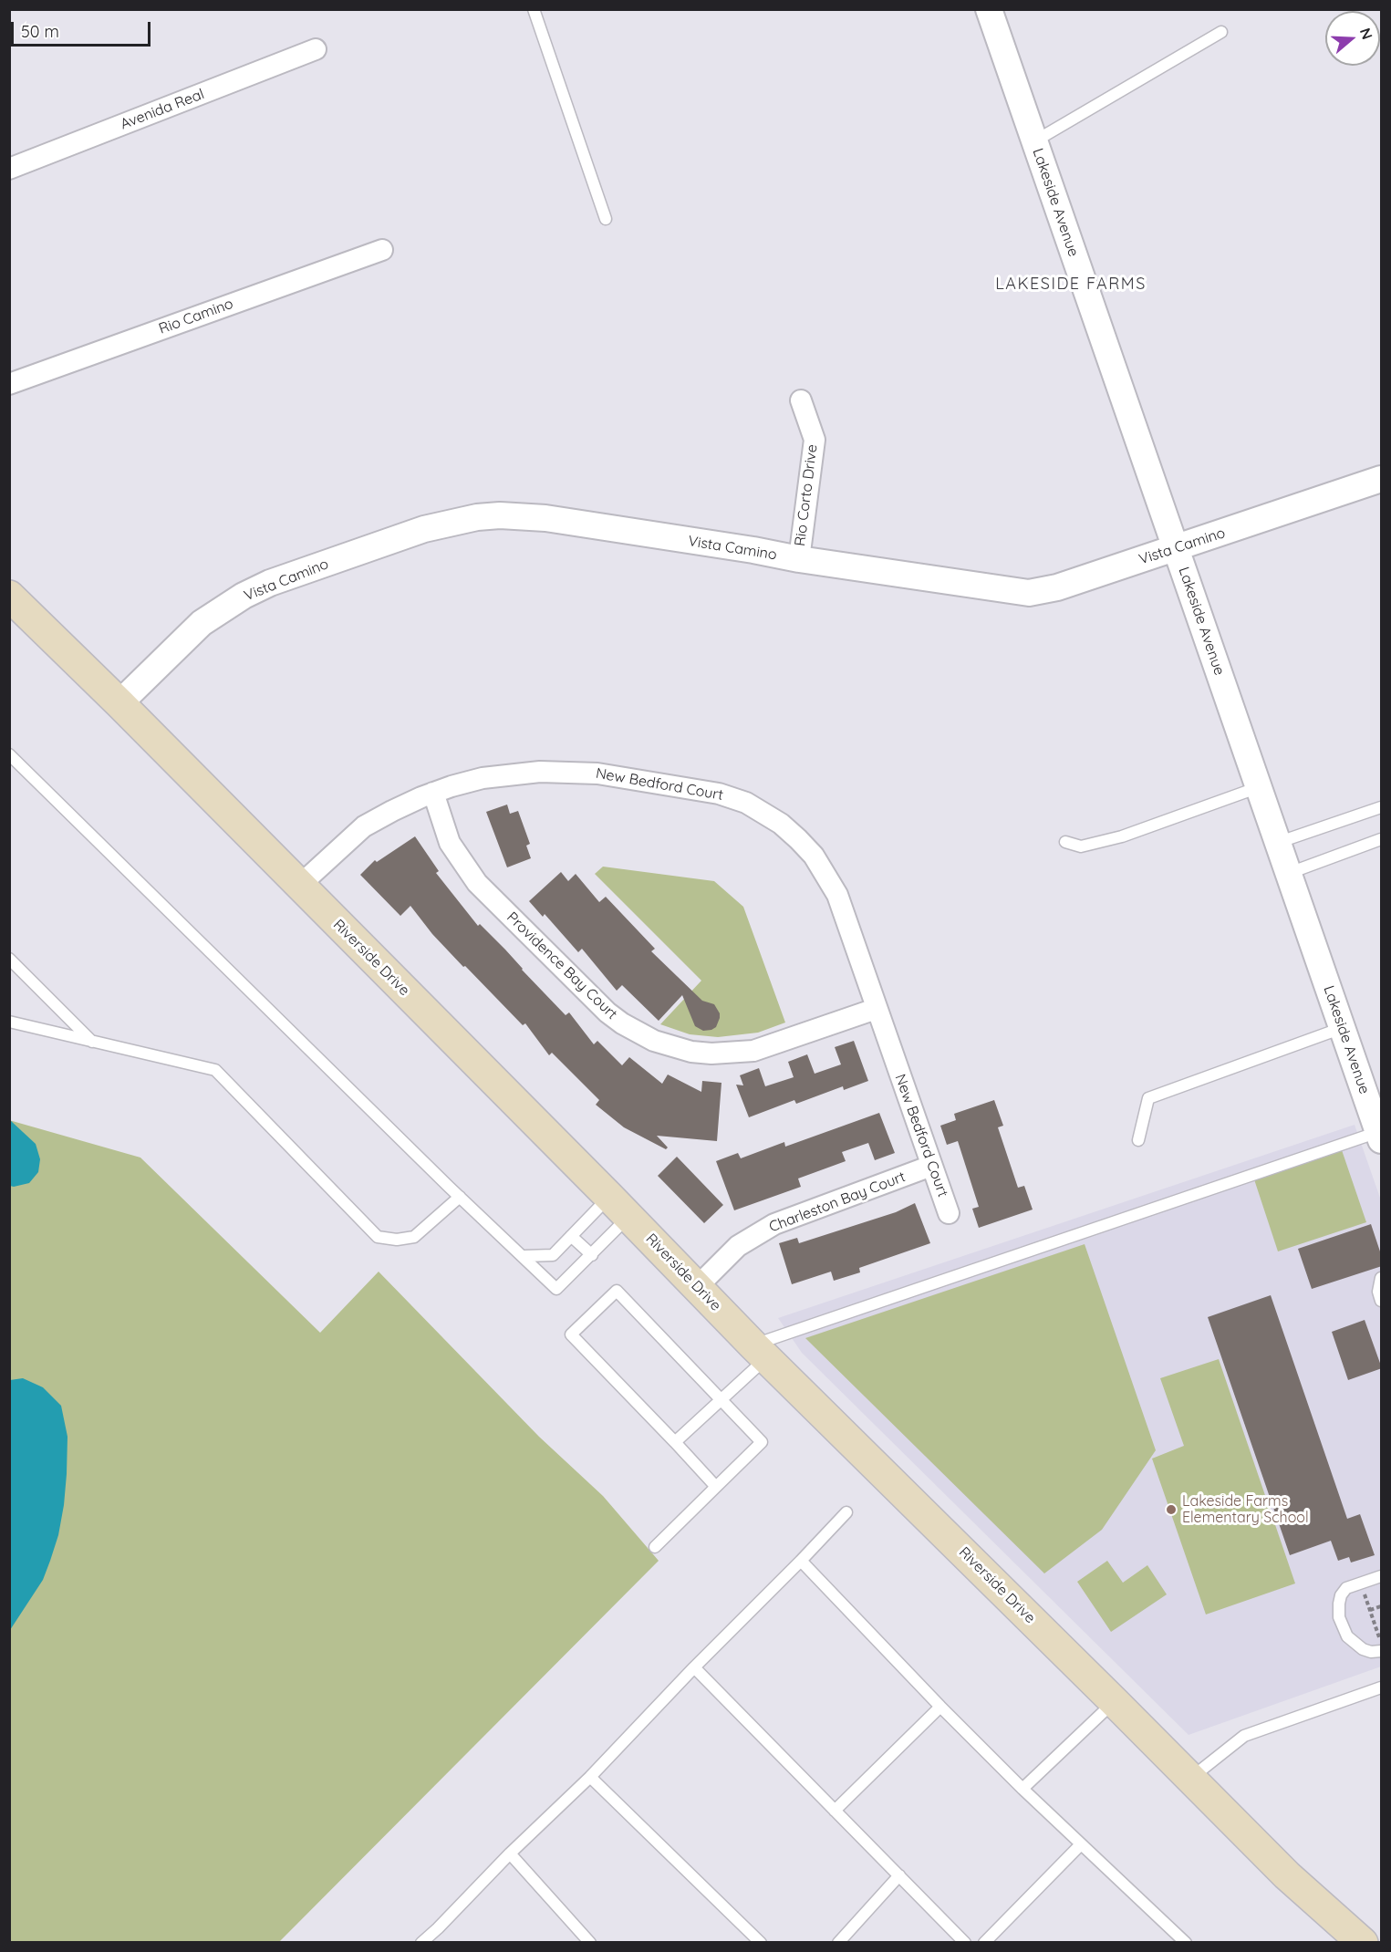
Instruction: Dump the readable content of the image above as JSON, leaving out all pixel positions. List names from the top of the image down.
{
  "streets": {
    "main road": ["Riverside Drive"],
    "street": [
      "Avenida Real",
      "Lakeside Avenue",
      "Rio Camino",
      "Rio Corto Drive",
      "Vista Camino",
      "New Bedford Court",
      "Providence Bay Court",
      "Charleston Bay Court"
    ]
  },
  "crossings": [
    ["Lakeside Avenue", "Vista Camino"],
    ["Rio Corto Drive", "Vista Camino"],
    ["Vista Camino", "Riverside Drive"],
    ["New Bedford Court", "Riverside Drive"],
    ["New Bedford Court", "Providence Bay Court"],
    ["New Bedford Court", "Charleston Bay Court"],
    ["Riverside Drive", "Charleston Bay Court"]
  ],
  "districts": ["LAKESIDE FARMS"],
  "places": ["Lakeside Farms Elementary School"],
  "scale_bar": "50 m",
  "north": "right"
}
